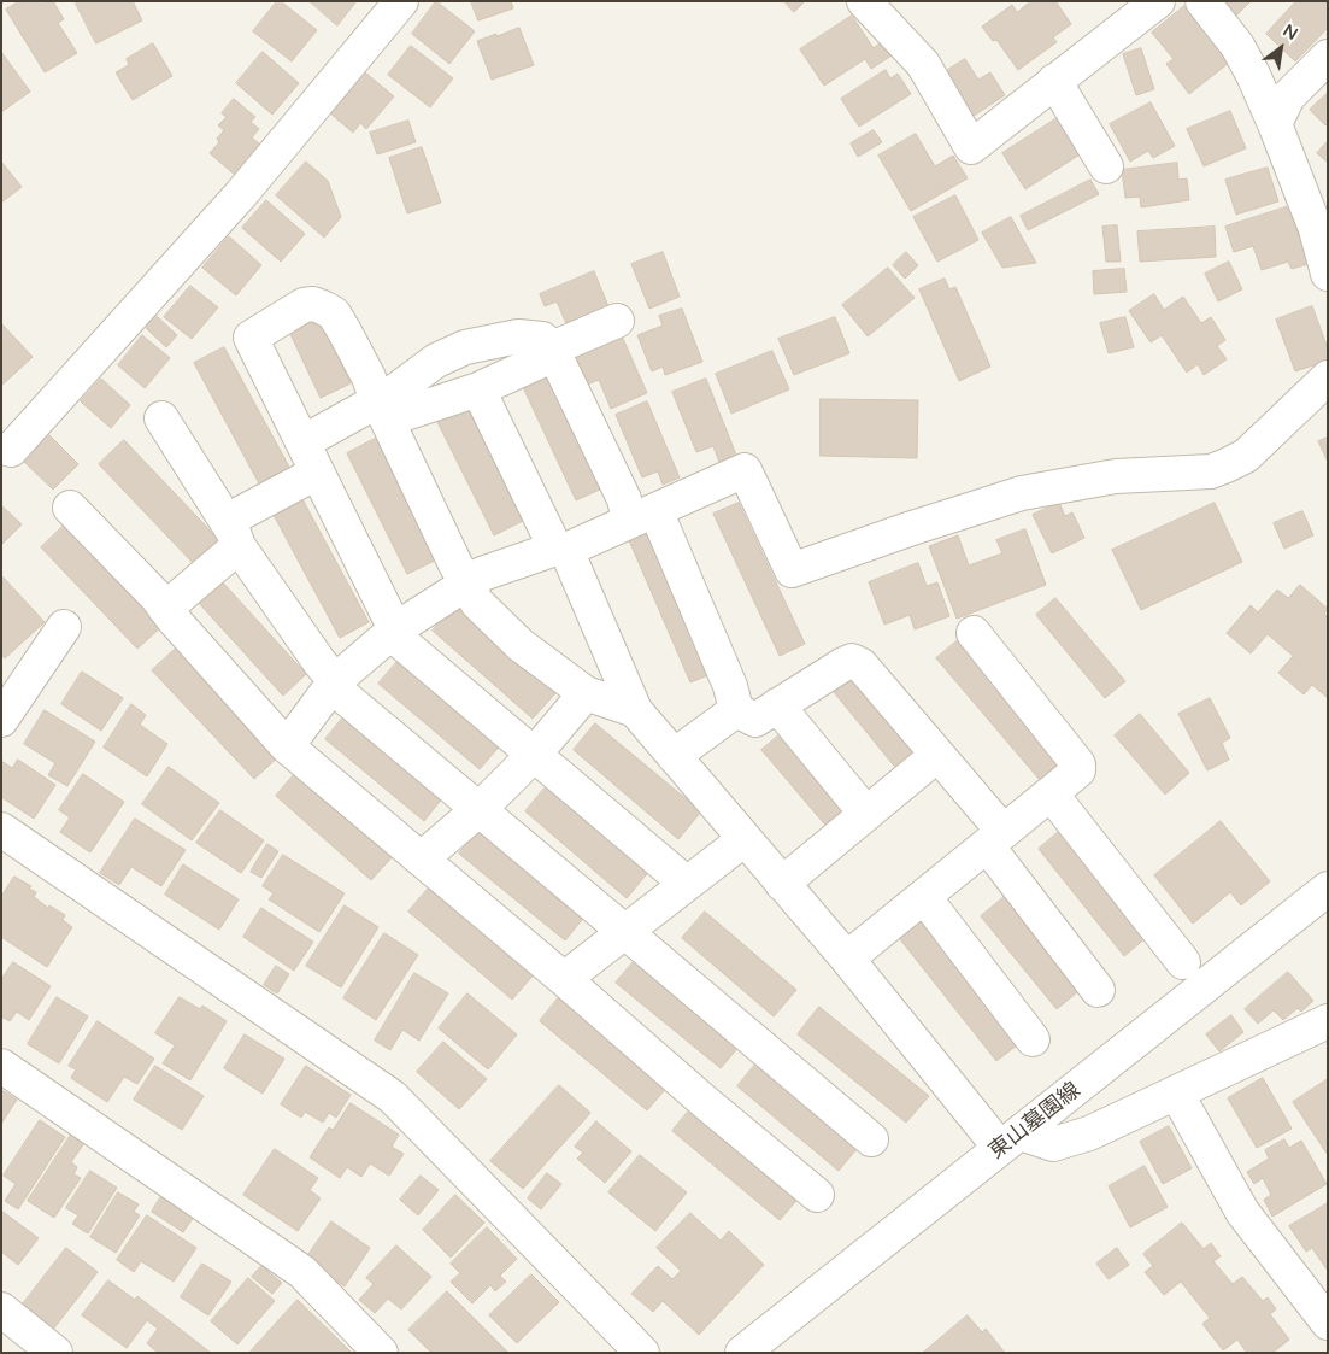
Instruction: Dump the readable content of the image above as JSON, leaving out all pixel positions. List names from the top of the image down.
{
  "streets": {
    "street": ["東山墓園線"]
  },
  "north": "top right"
}
